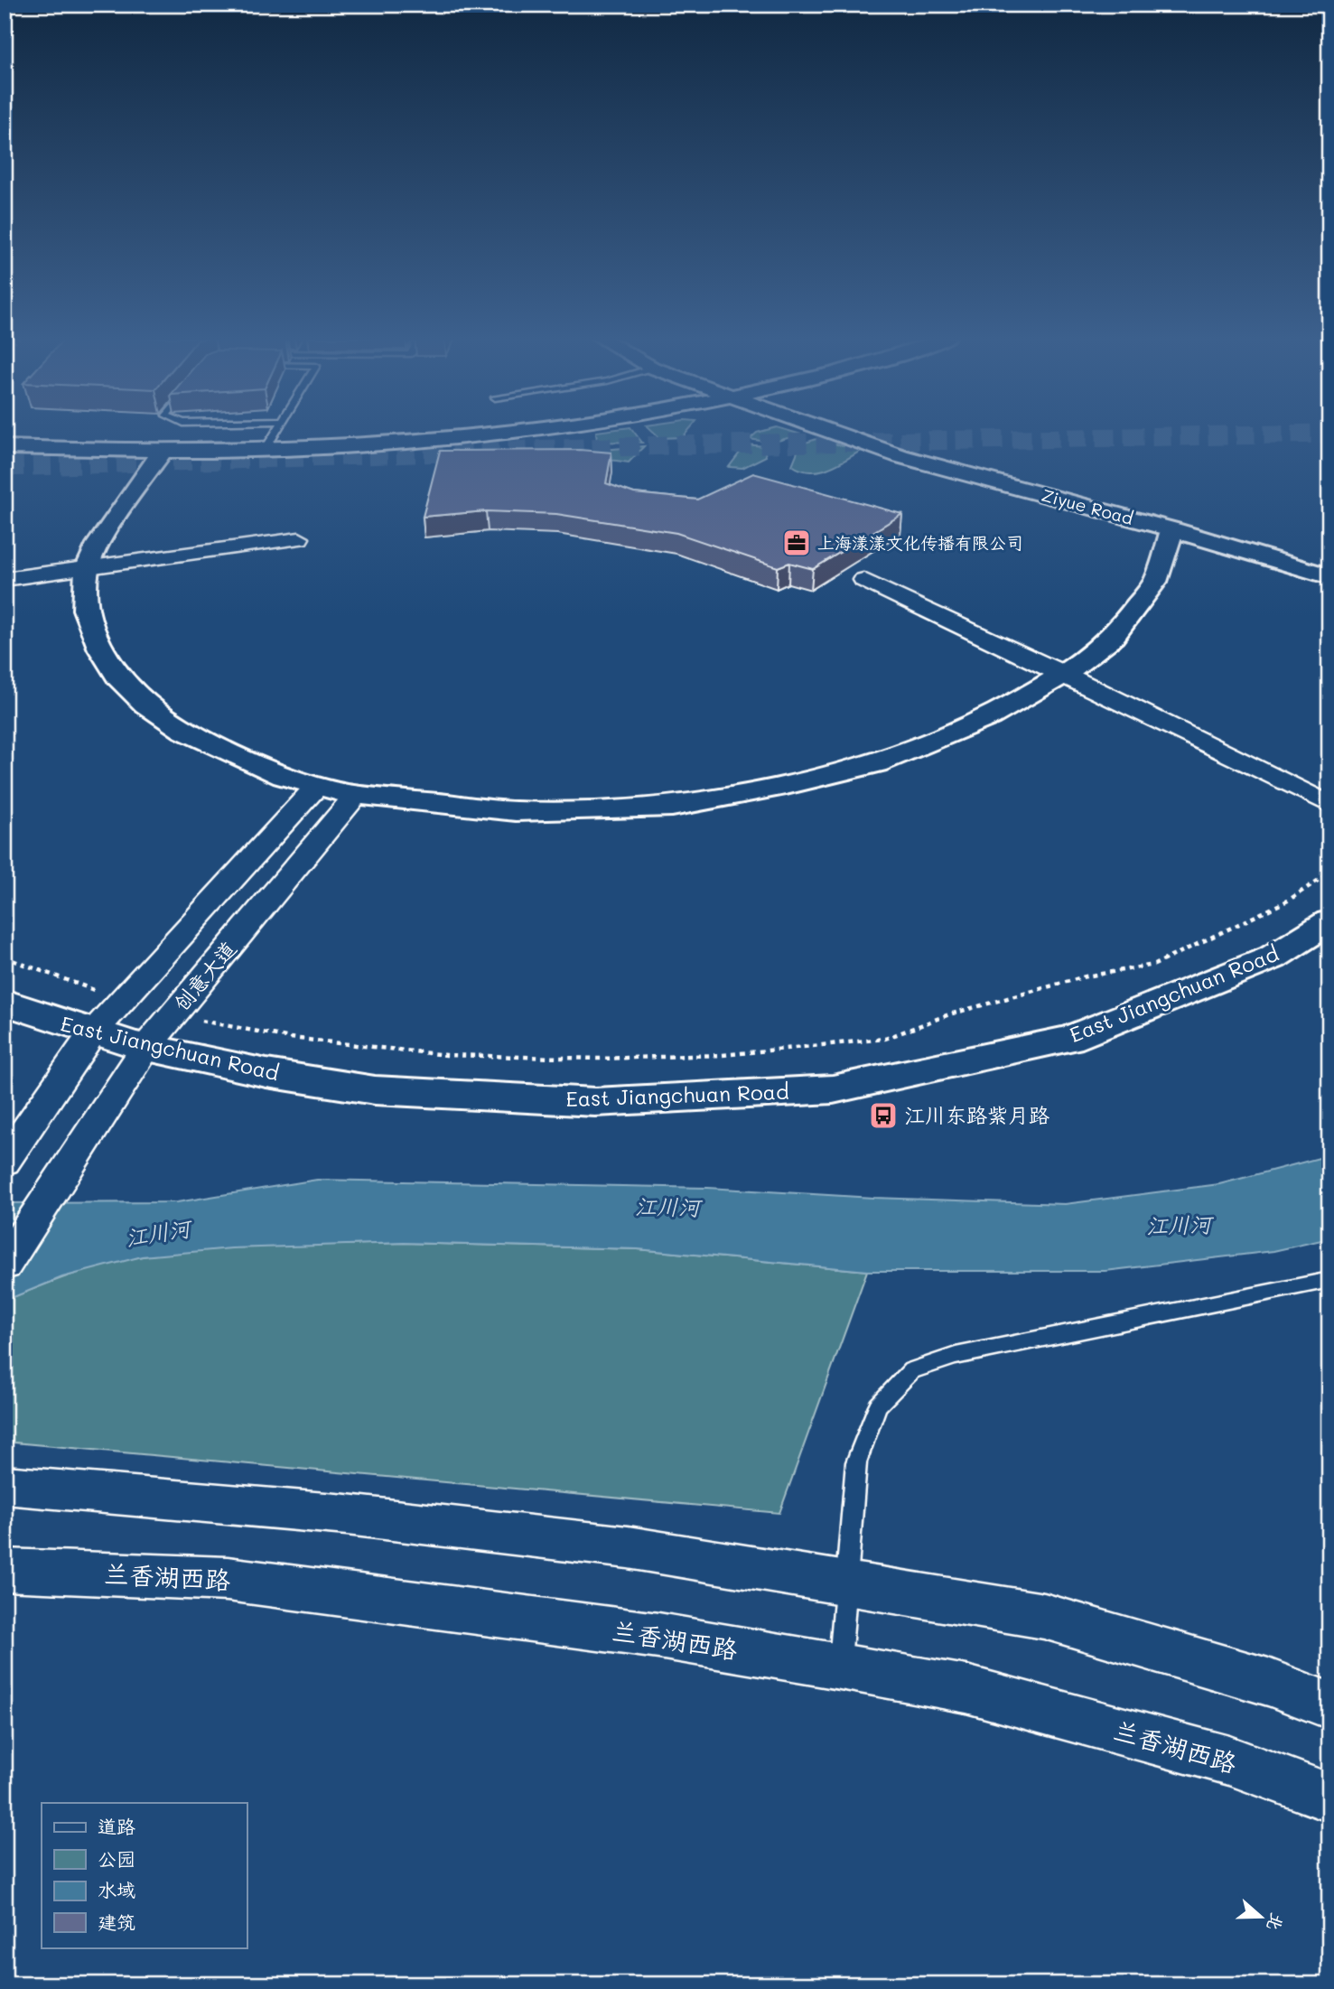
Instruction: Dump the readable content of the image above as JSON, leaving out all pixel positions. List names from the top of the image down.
{
  "streets": {
    "street": [
      "Ziyue Road",
      "创意大道",
      "East Jiangchuan Road",
      "兰香湖西路"
    ]
  },
  "crossings": [
    ["创意大道", "East Jiangchuan Road"]
  ],
  "water": ["江川河"],
  "places": {
    "office": ["上海漾漾文化传播有限公司"],
    "bus stop": ["江川东路紫月路"]
  },
  "legend": [
    "道路",
    "公园",
    "水域",
    "建筑"
  ],
  "north": "right"
}
